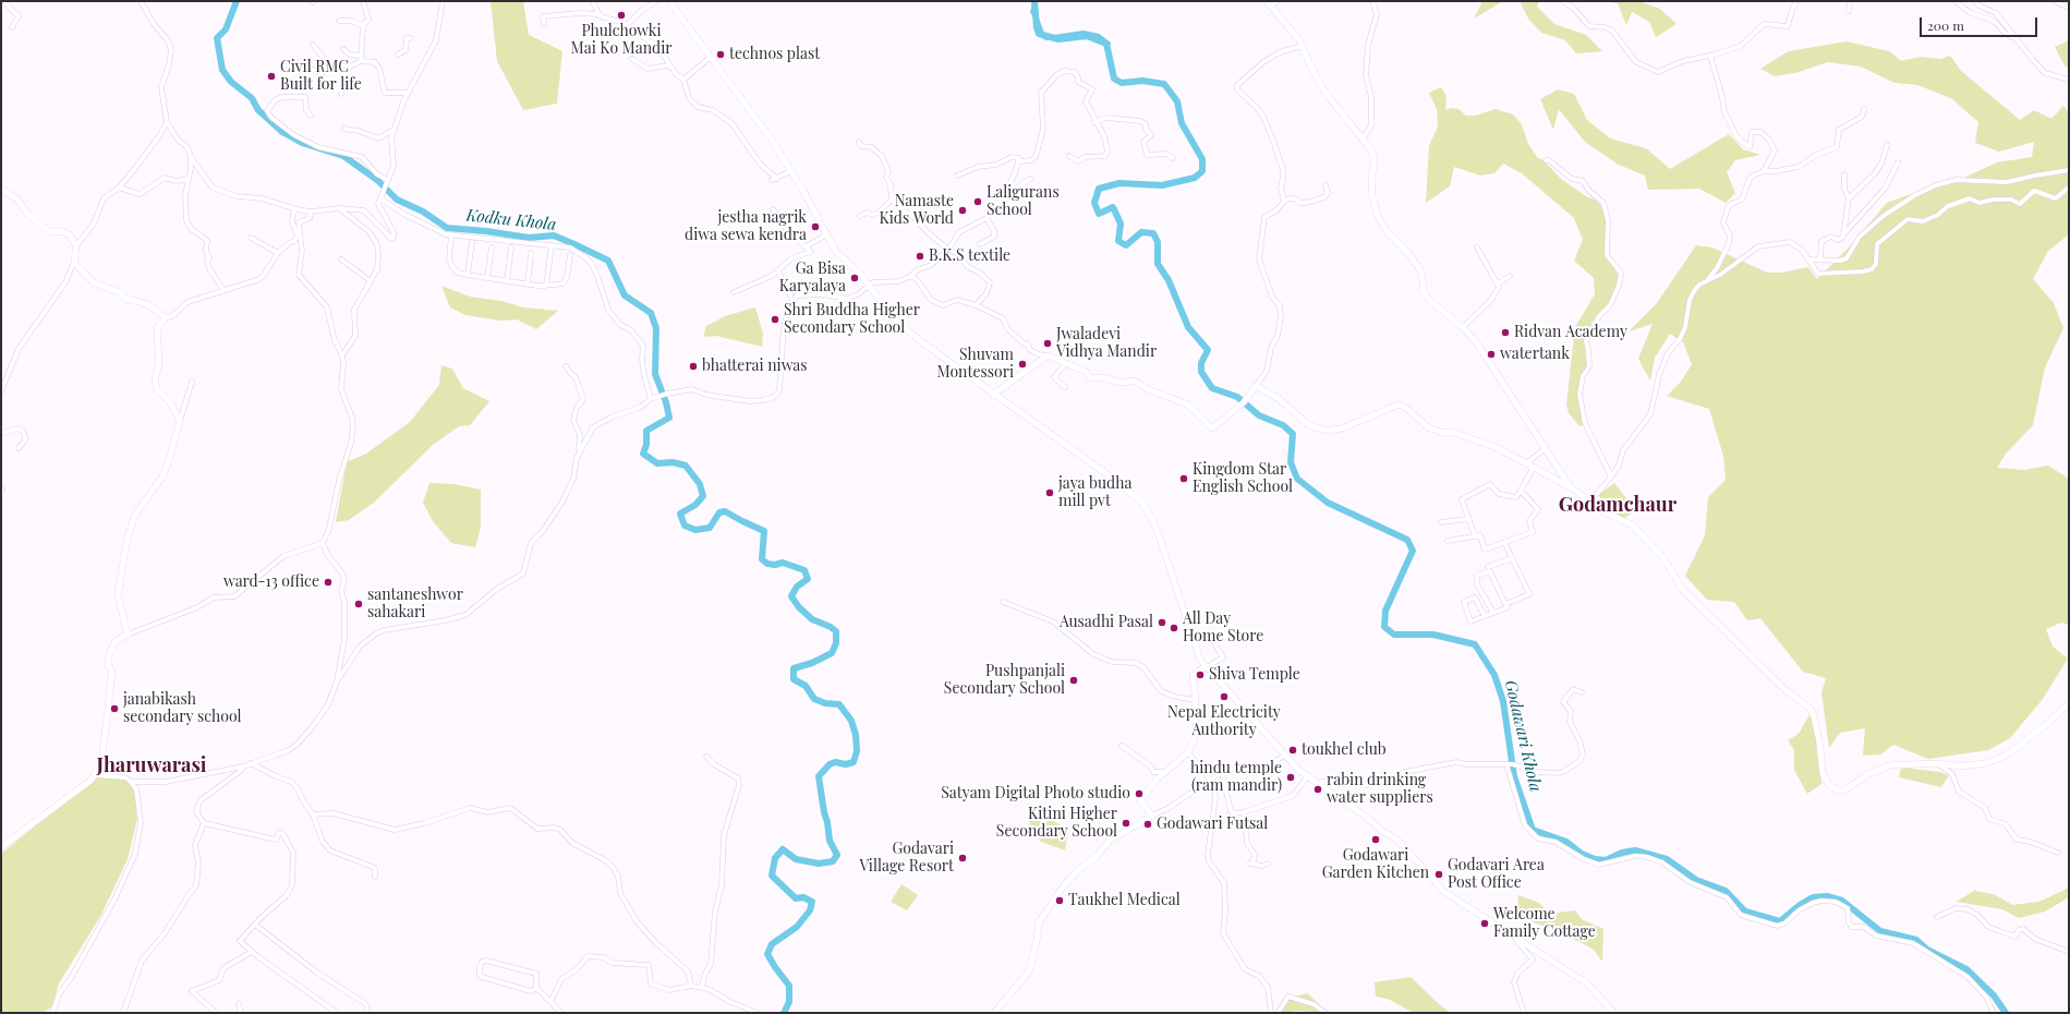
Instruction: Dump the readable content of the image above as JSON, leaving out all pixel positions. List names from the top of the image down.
{
  "districts": ["Godamchaur", "Jharuwarasi"],
  "water": ["Kodku Khola", "Godawari Khola"],
  "places": [
    "Phulchowki Mai Ko Mandir",
    "technos plast",
    "Civil RMC Built for life",
    "Laligurans School",
    "Namaste Kids World",
    "jestha nagrik diwa sewa kendra",
    "B.K.S textile",
    "Ga Bisa Karyalaya",
    "Shri Buddha Higher Secondary School",
    "Ridvan Academy",
    "Jwaladevi Vidhya Mandir",
    "watertank",
    "Shuvam Montessori",
    "bhatterai niwas",
    "Kingdom Star English School",
    "jaya budha mill pvt",
    "ward-13 office",
    "santaneshwor sahakari",
    "Ausadhi Pasal",
    "All Day Home Store",
    "Shiva Temple",
    "Pushpanjali Secondary School",
    "Nepal Electricity Authority",
    "janabikash secondary school",
    "toukhel club",
    "hindu temple (ram mandir)",
    "rabin drinking water suppliers",
    "Satyam Digital Photo studio",
    "Kitini Higher Secondary School",
    "Godawari Futsal",
    "Godawari Garden Kitchen",
    "Godavari Village Resort",
    "Godavari Area Post Office",
    "Taukhel Medical",
    "Welcome Family Cottage"
  ],
  "scale_bar": "200 m"
}
